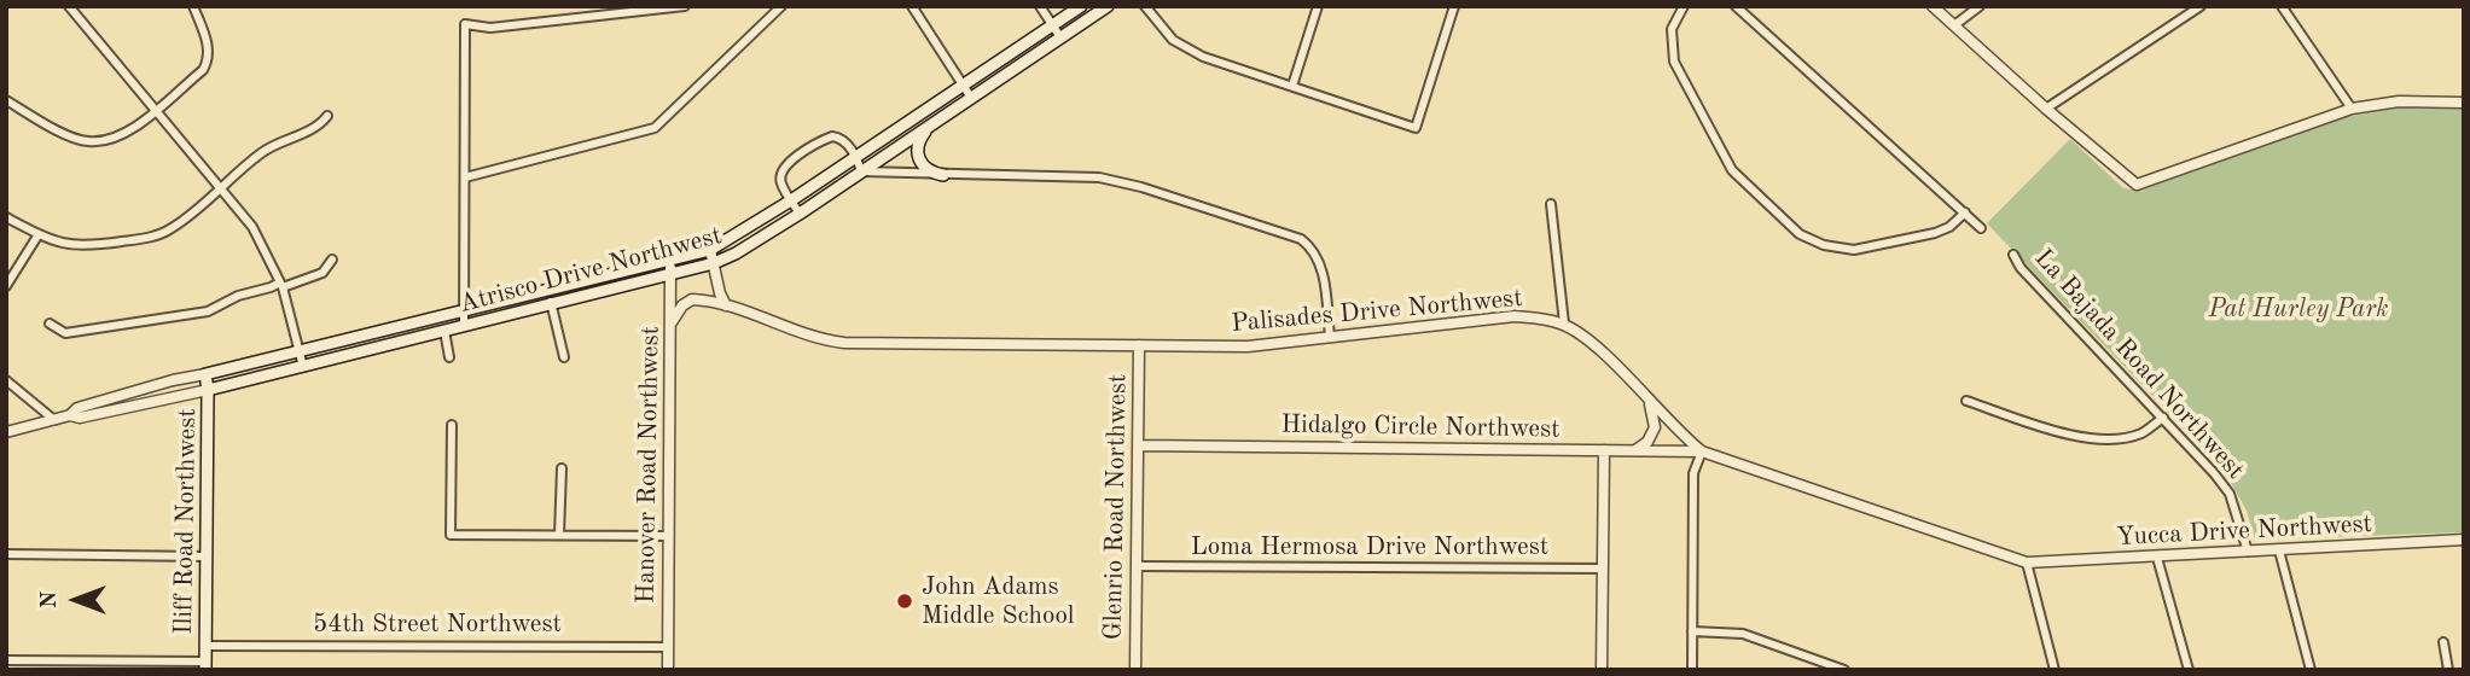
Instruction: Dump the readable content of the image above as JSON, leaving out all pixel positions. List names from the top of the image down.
{
  "streets": {
    "main road": ["Atrisco Drive Northwest", "Iliff Road Northwest"],
    "street": [
      "Palisades Drive Northwest",
      "La Bajada Road Northwest",
      "Hidalgo Circle Northwest",
      "Hanover Road Northwest",
      "Glenrio Road Northwest",
      "Yucca Drive Northwest",
      "Loma Hermosa Drive Northwest",
      "54th Street Northwest"
    ]
  },
  "crossings": [
    ["Atrisco Drive Northwest", "Hanover Road Northwest"],
    ["Atrisco Drive Northwest", "Iliff Road Northwest"],
    ["Palisades Drive Northwest", "Hidalgo Circle Northwest"],
    ["Palisades Drive Northwest", "Hanover Road Northwest"],
    ["Palisades Drive Northwest", "Glenrio Road Northwest"],
    ["Palisades Drive Northwest", "Yucca Drive Northwest"],
    ["La Bajada Road Northwest", "Yucca Drive Northwest"],
    ["Hidalgo Circle Northwest", "Glenrio Road Northwest"],
    ["Hanover Road Northwest", "54th Street Northwest"],
    ["Glenrio Road Northwest", "Loma Hermosa Drive Northwest"],
    ["Iliff Road Northwest", "54th Street Northwest"]
  ],
  "parks": ["Pat Hurley Park"],
  "places": ["John Adams Middle School"],
  "north": "left"
}
